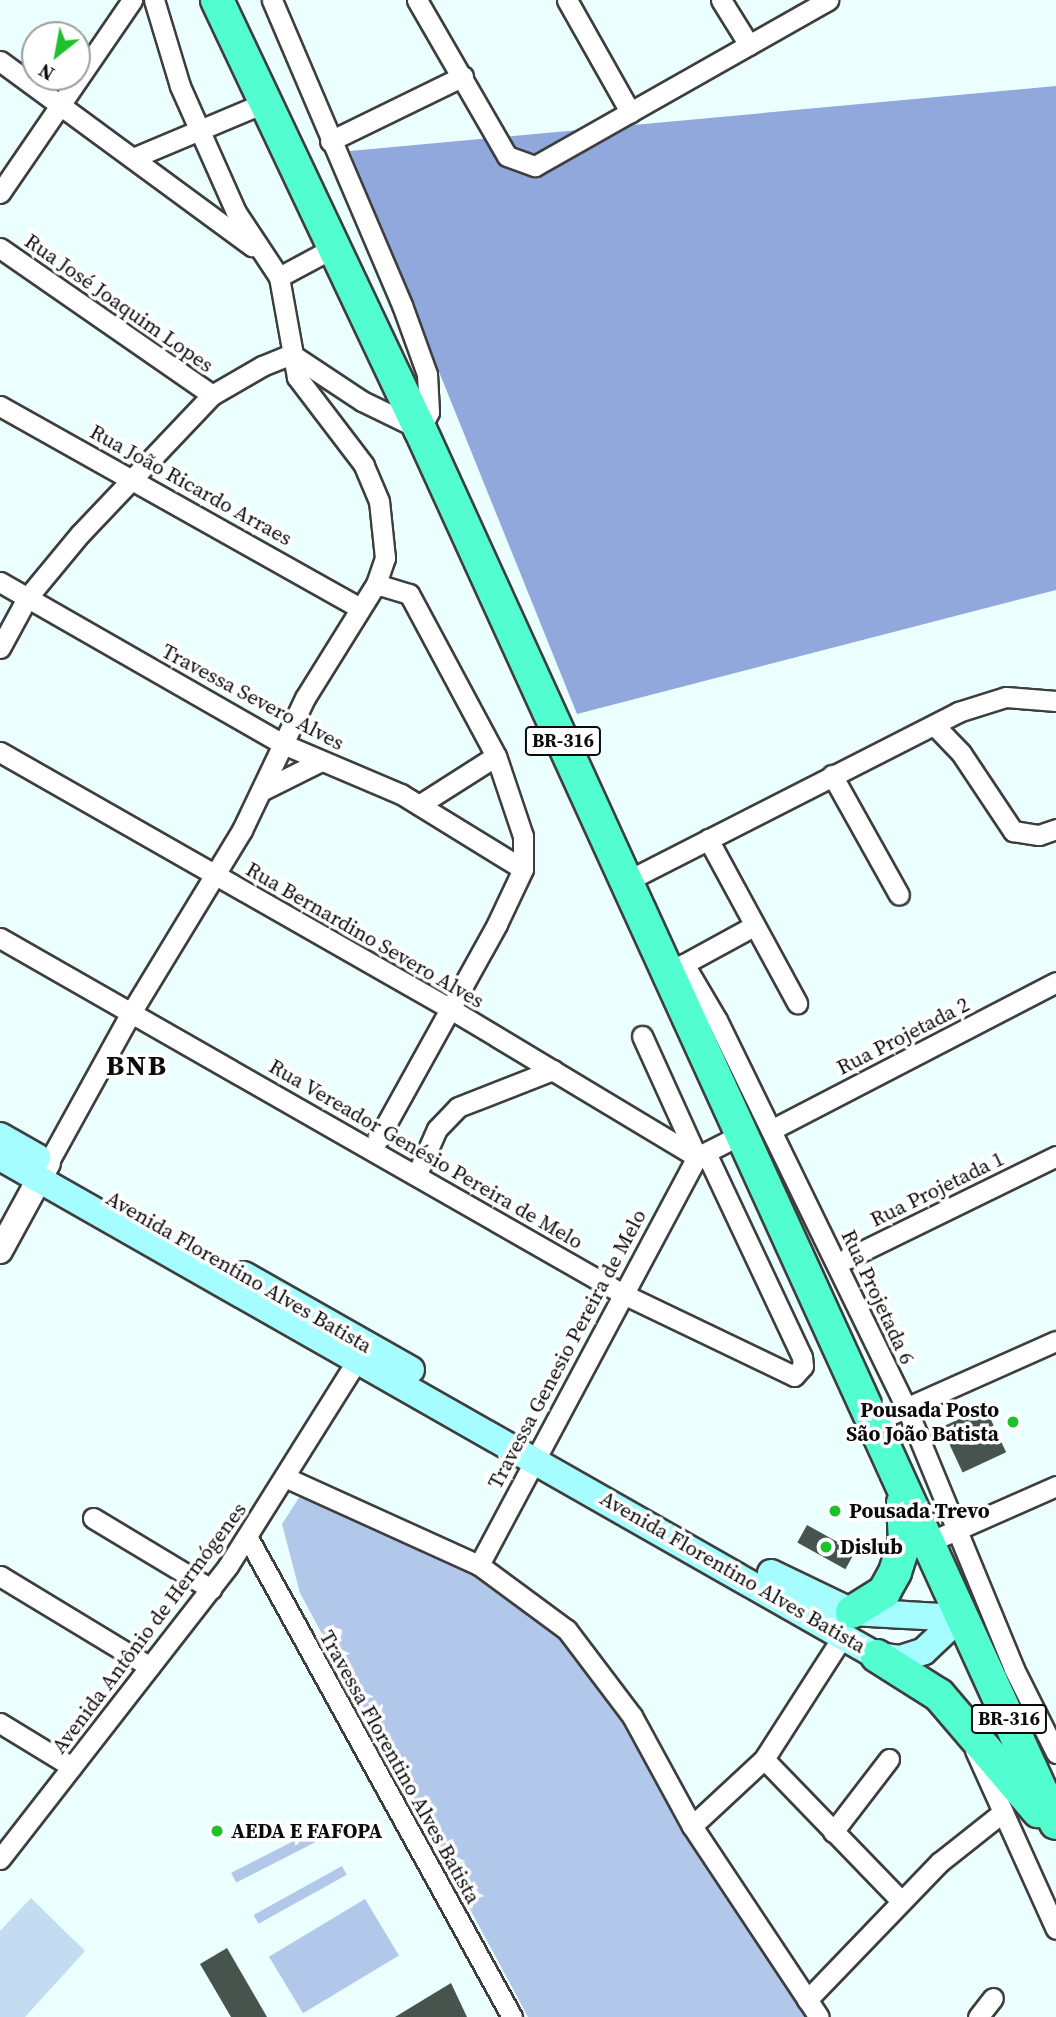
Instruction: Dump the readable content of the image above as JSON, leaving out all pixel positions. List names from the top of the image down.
{
  "streets": {
    "highway": ["BR-316"],
    "main road": ["Avenida Florentino Alves Batista"],
    "street": [
      "Rua José Joaquim Lopes",
      "Rua João Ricardo Arraes",
      "Travessa Severo Alves",
      "Rua Bernardino Severo Alves",
      "Rua Projetada 2",
      "Rua Vereador Genésio Pereira de Melo",
      "Rua Projetada 1",
      "Rua Projetada 6",
      "Travessa Genesio Pereira de Melo",
      "Avenida Antônio de Hermógenes",
      "Travessa Florentino Alves Batista"
    ]
  },
  "crossings": [
    ["BR-316", "Avenida Florentino Alves Batista"],
    ["BR-316", "Rua Projetada 6"],
    ["Rua Bernardino Severo Alves", "Rua Vereador Genésio Pereira de Melo"],
    ["Rua Bernardino Severo Alves", "Travessa Genesio Pereira de Melo"],
    ["Rua Projetada 2", "Rua Projetada 6"],
    ["Rua Vereador Genésio Pereira de Melo", "Travessa Genesio Pereira de Melo"],
    ["Rua Projetada 1", "Rua Projetada 6"],
    ["Avenida Florentino Alves Batista", "Travessa Genesio Pereira de Melo"],
    ["Avenida Florentino Alves Batista", "Avenida Antônio de Hermógenes"],
    ["Avenida Antônio de Hermógenes", "Travessa Florentino Alves Batista"]
  ],
  "districts": ["BNB"],
  "places": [
    "Pousada Posto São João Batista",
    "Pousada Trevo",
    "Dislub",
    "AEDA E FAFOPA"
  ],
  "north": "bottom left"
}
